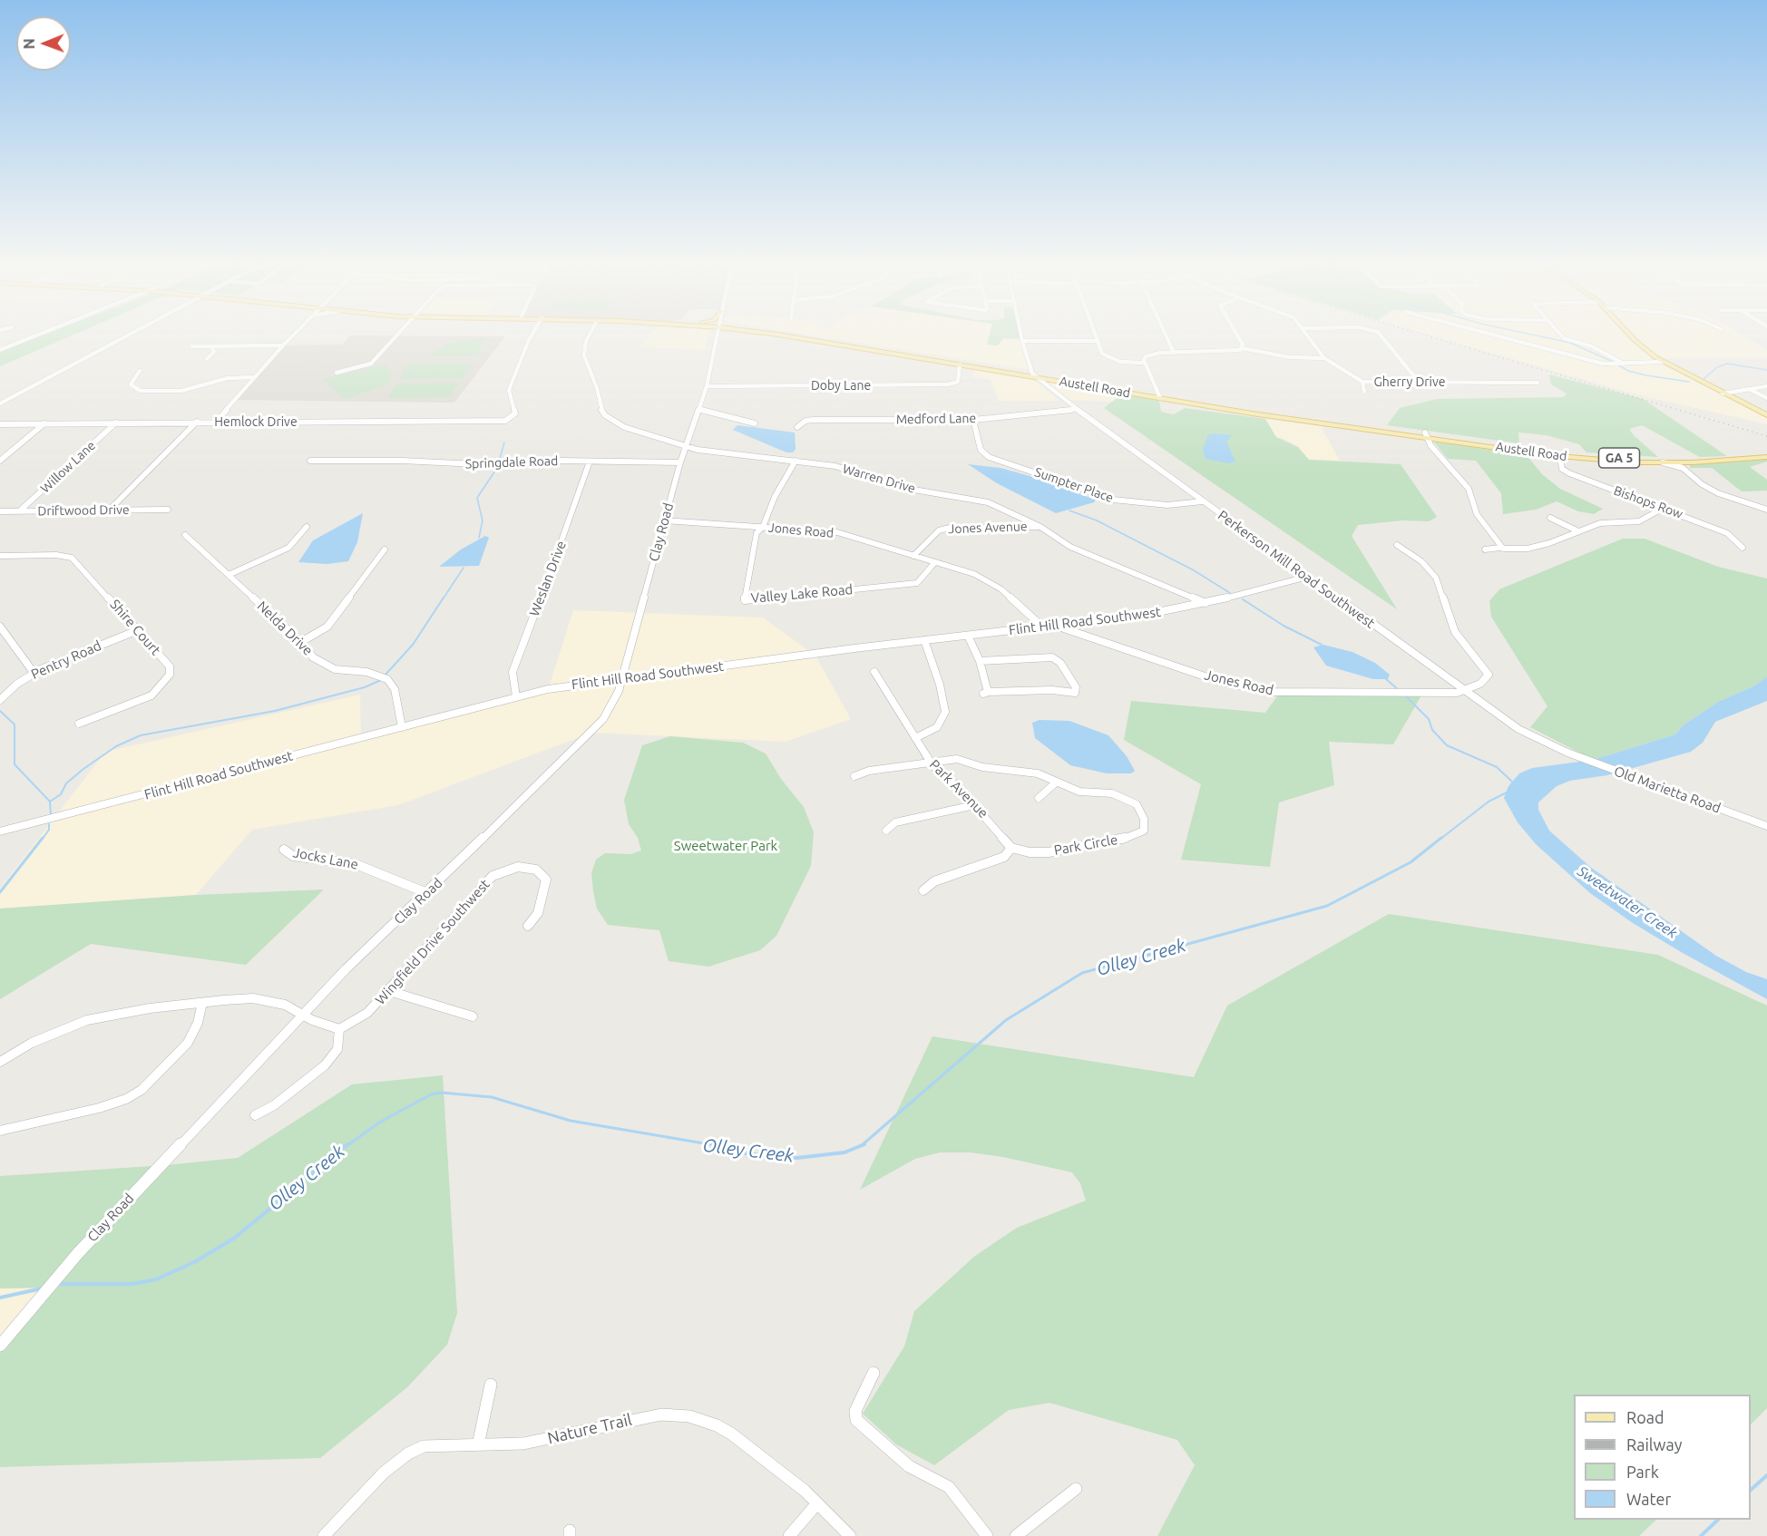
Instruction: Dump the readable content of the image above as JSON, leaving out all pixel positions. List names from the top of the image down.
{
  "streets": {
    "main road": ["Austell Road", "GA 5"],
    "street": [
      "Gherry Drive",
      "Doby Lane",
      "Medford Lane",
      "Hemlock Drive",
      "Springdale Road",
      "Willow Lane",
      "Warren Drive",
      "Sumpter Place",
      "Bishops Row",
      "Driftwood Drive",
      "Jones Avenue",
      "Jones Road",
      "Clay Road",
      "Perkerson Mill Road Southwest",
      "Weslan Drive",
      "Valley Lake Road",
      "Flint Hill Road Southwest",
      "Shire Court",
      "Nelda Drive",
      "Pentry Road",
      "Park Avenue",
      "Old Marietta Road",
      "Park Circle",
      "Jocks Lane",
      "Wingfield Drive Southwest",
      "Nature Trail"
    ]
  },
  "crossings": [
    ["Doby Lane", "Austell Road"],
    ["Doby Lane", "Clay Road"],
    ["Austell Road", "Bishops Row"],
    ["Austell Road", "Perkerson Mill Road Southwest"],
    ["Medford Lane", "Sumpter Place"],
    ["Medford Lane", "Perkerson Mill Road Southwest"],
    ["Hemlock Drive", "Willow Lane"],
    ["Springdale Road", "Clay Road"],
    ["Springdale Road", "Weslan Drive"],
    ["Willow Lane", "Driftwood Drive"],
    ["Warren Drive", "Jones Avenue"],
    ["Warren Drive", "Clay Road"],
    ["Warren Drive", "Valley Lake Road"],
    ["Warren Drive", "Flint Hill Road Southwest"],
    ["Sumpter Place", "Perkerson Mill Road Southwest"],
    ["Jones Avenue", "Jones Road"],
    ["Jones Road", "Clay Road"],
    ["Jones Road", "Perkerson Mill Road Southwest"],
    ["Jones Road", "Valley Lake Road"],
    ["Jones Road", "Flint Hill Road Southwest"],
    ["Clay Road", "Flint Hill Road Southwest"],
    ["Clay Road", "Jocks Lane"],
    ["Perkerson Mill Road Southwest", "Flint Hill Road Southwest"],
    ["Perkerson Mill Road Southwest", "Old Marietta Road"],
    ["Weslan Drive", "Flint Hill Road Southwest"],
    ["Flint Hill Road Southwest", "Nelda Drive"],
    ["Shire Court", "Pentry Road"],
    ["Park Avenue", "Park Circle"]
  ],
  "water": ["Sweetwater Creek", "Olley Creek"],
  "parks": ["Sweetwater Park"],
  "legend": [
    "Road",
    "Railway",
    "Park",
    "Water"
  ],
  "north": "left"
}
